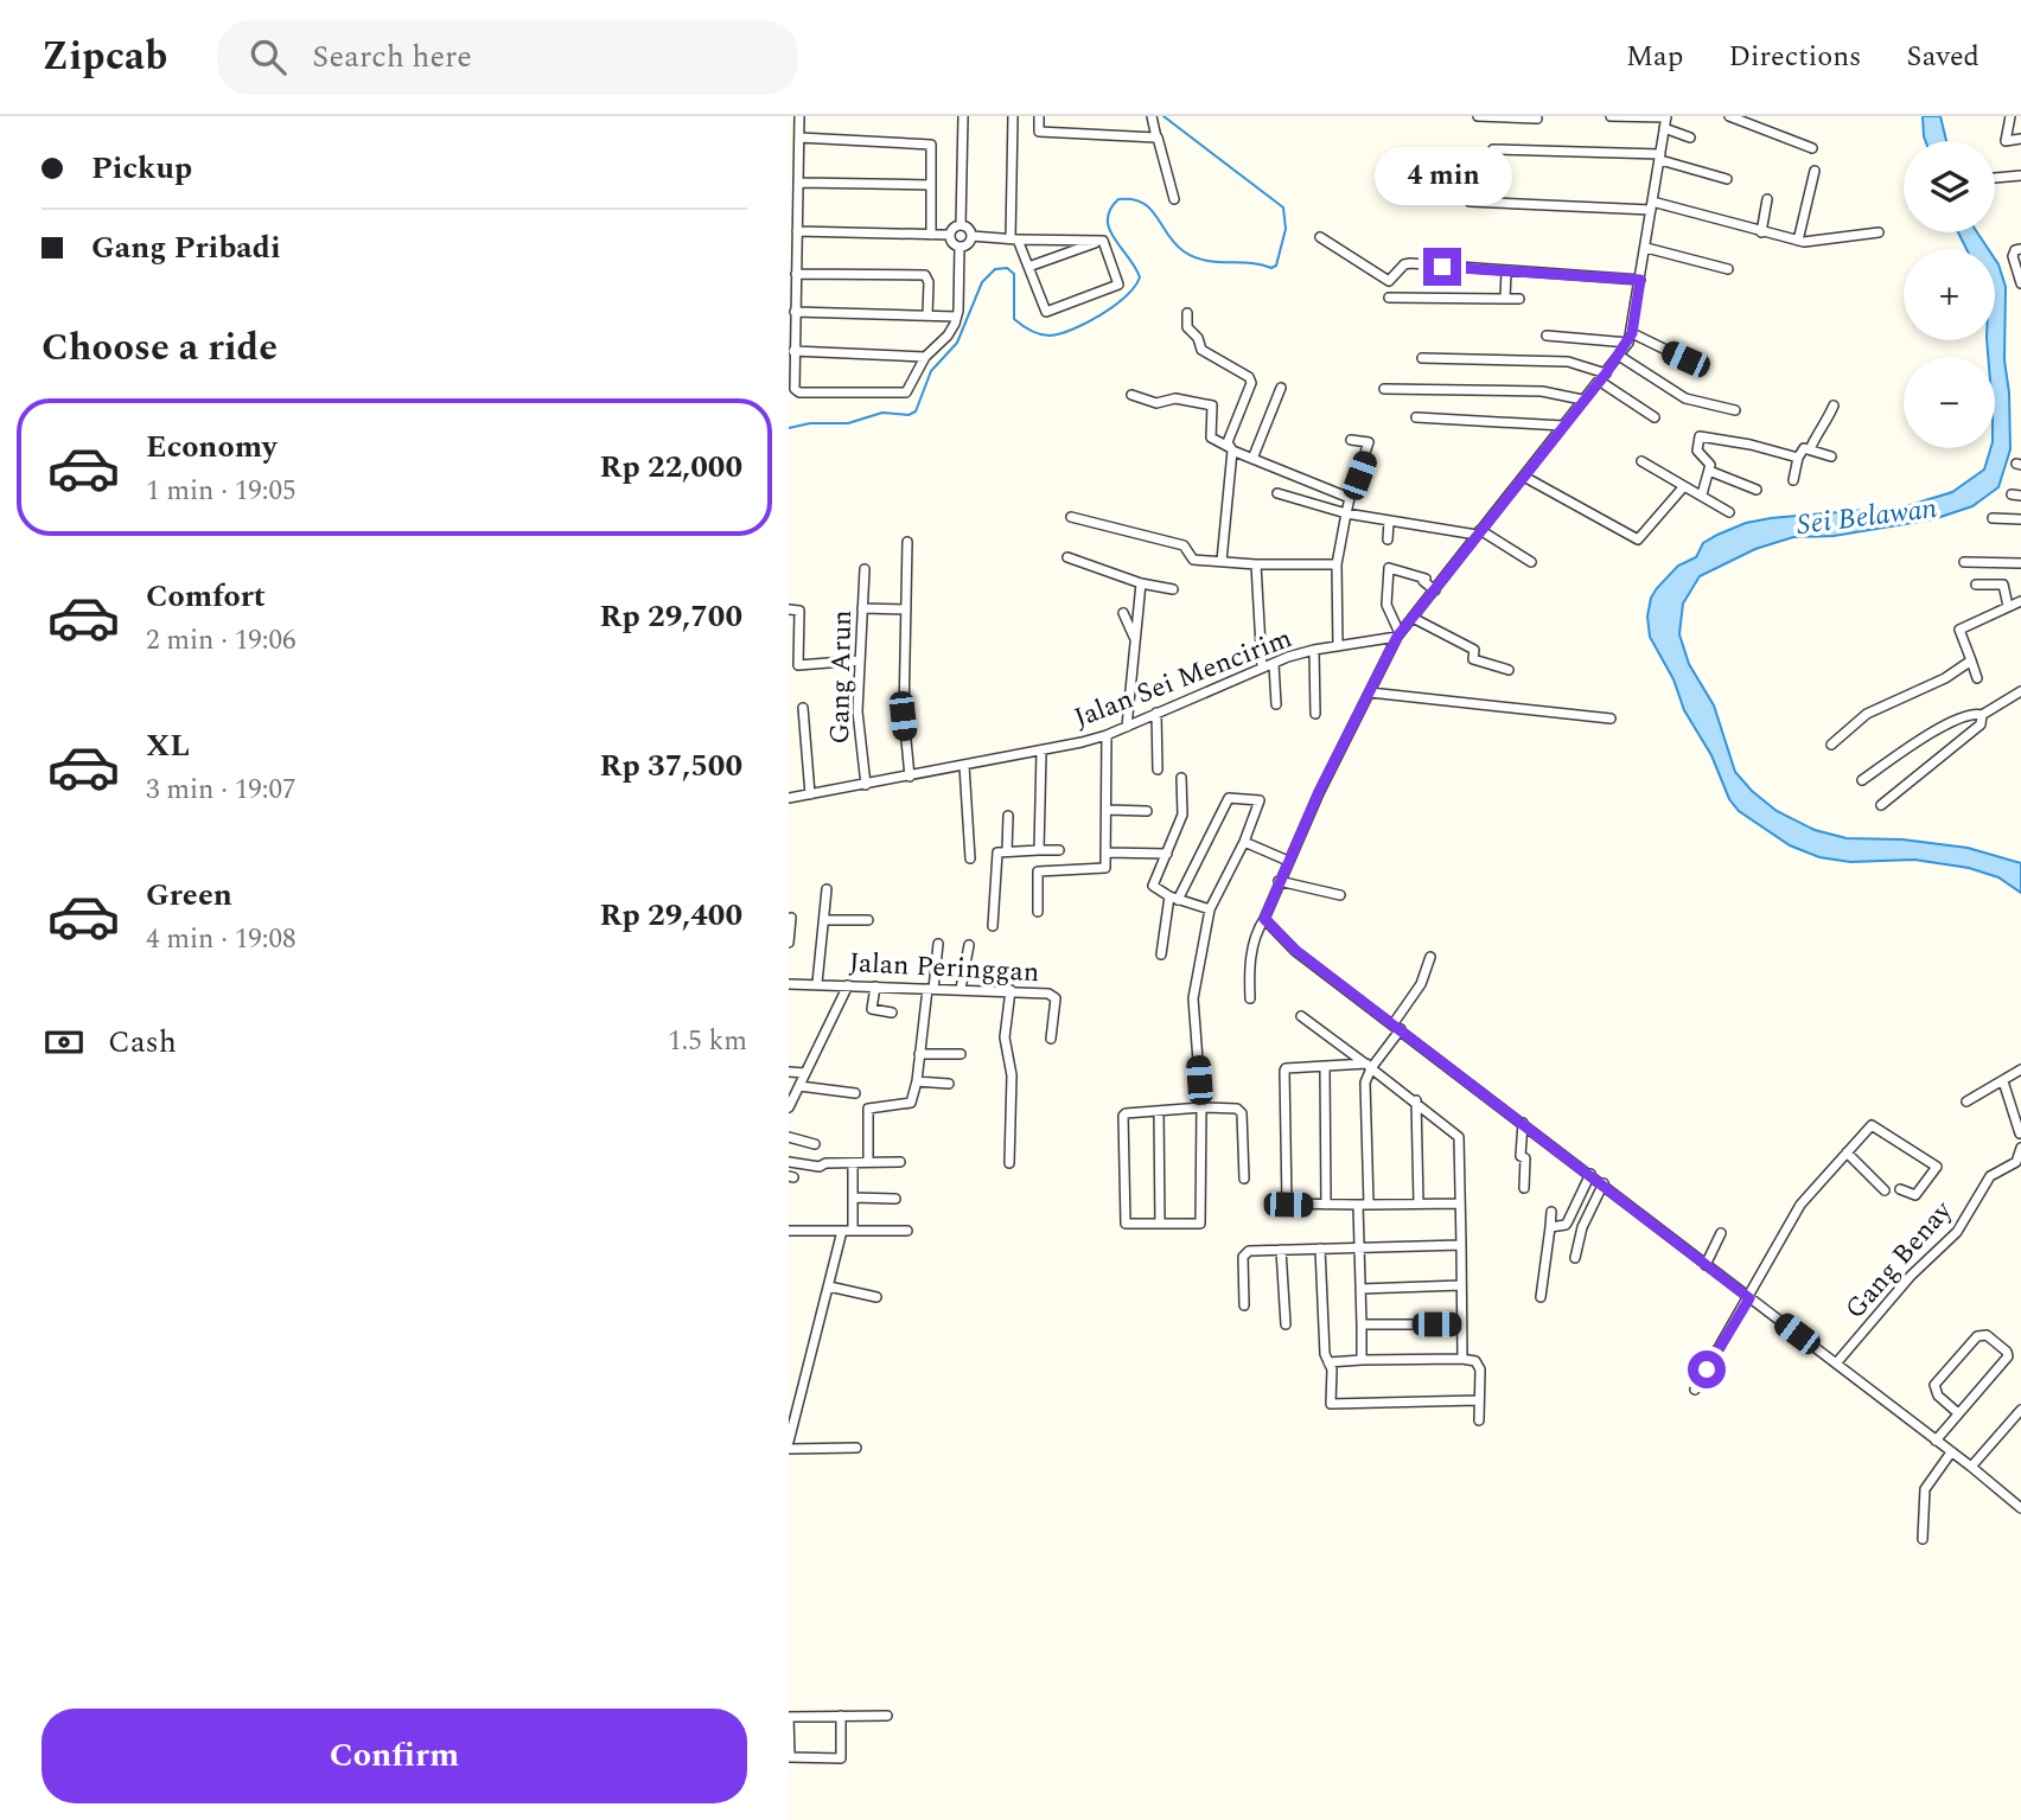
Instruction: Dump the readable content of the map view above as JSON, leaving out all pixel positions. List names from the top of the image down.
{
  "streets": {
    "street": [
      "Gang Arun",
      "Jalan Sei Mencirim",
      "Jalan Peringgan",
      "Gang Benay"
    ]
  },
  "crossings": [
    ["Gang Arun", "Jalan Sei Mencirim"]
  ],
  "water": ["Sei Belawan"],
  "page": {
    "header": "Zipcab",
    "search": "Search here",
    "nav": ["Map", "Directions", "Saved"],
    "banner": ["Pickup", "Gang Pribadi"],
    "map_buttons": ["+", "−"],
    "bubble": "4 min",
    "heading": "Choose a ride",
    "list": [
      {
        "name": "Economy",
        "note": "1 min · 19:05",
        "value": "Rp 22,000"
      },
      {
        "name": "Comfort",
        "note": "2 min · 19:06",
        "value": "Rp 29,700"
      },
      {
        "name": "XL",
        "note": "3 min · 19:07",
        "value": "Rp 37,500"
      },
      {
        "name": "Green",
        "note": "4 min · 19:08",
        "value": "Rp 29,400"
      }
    ],
    "pay": ["Cash", "1.5 km"],
    "buttons": "Confirm"
  }
}
